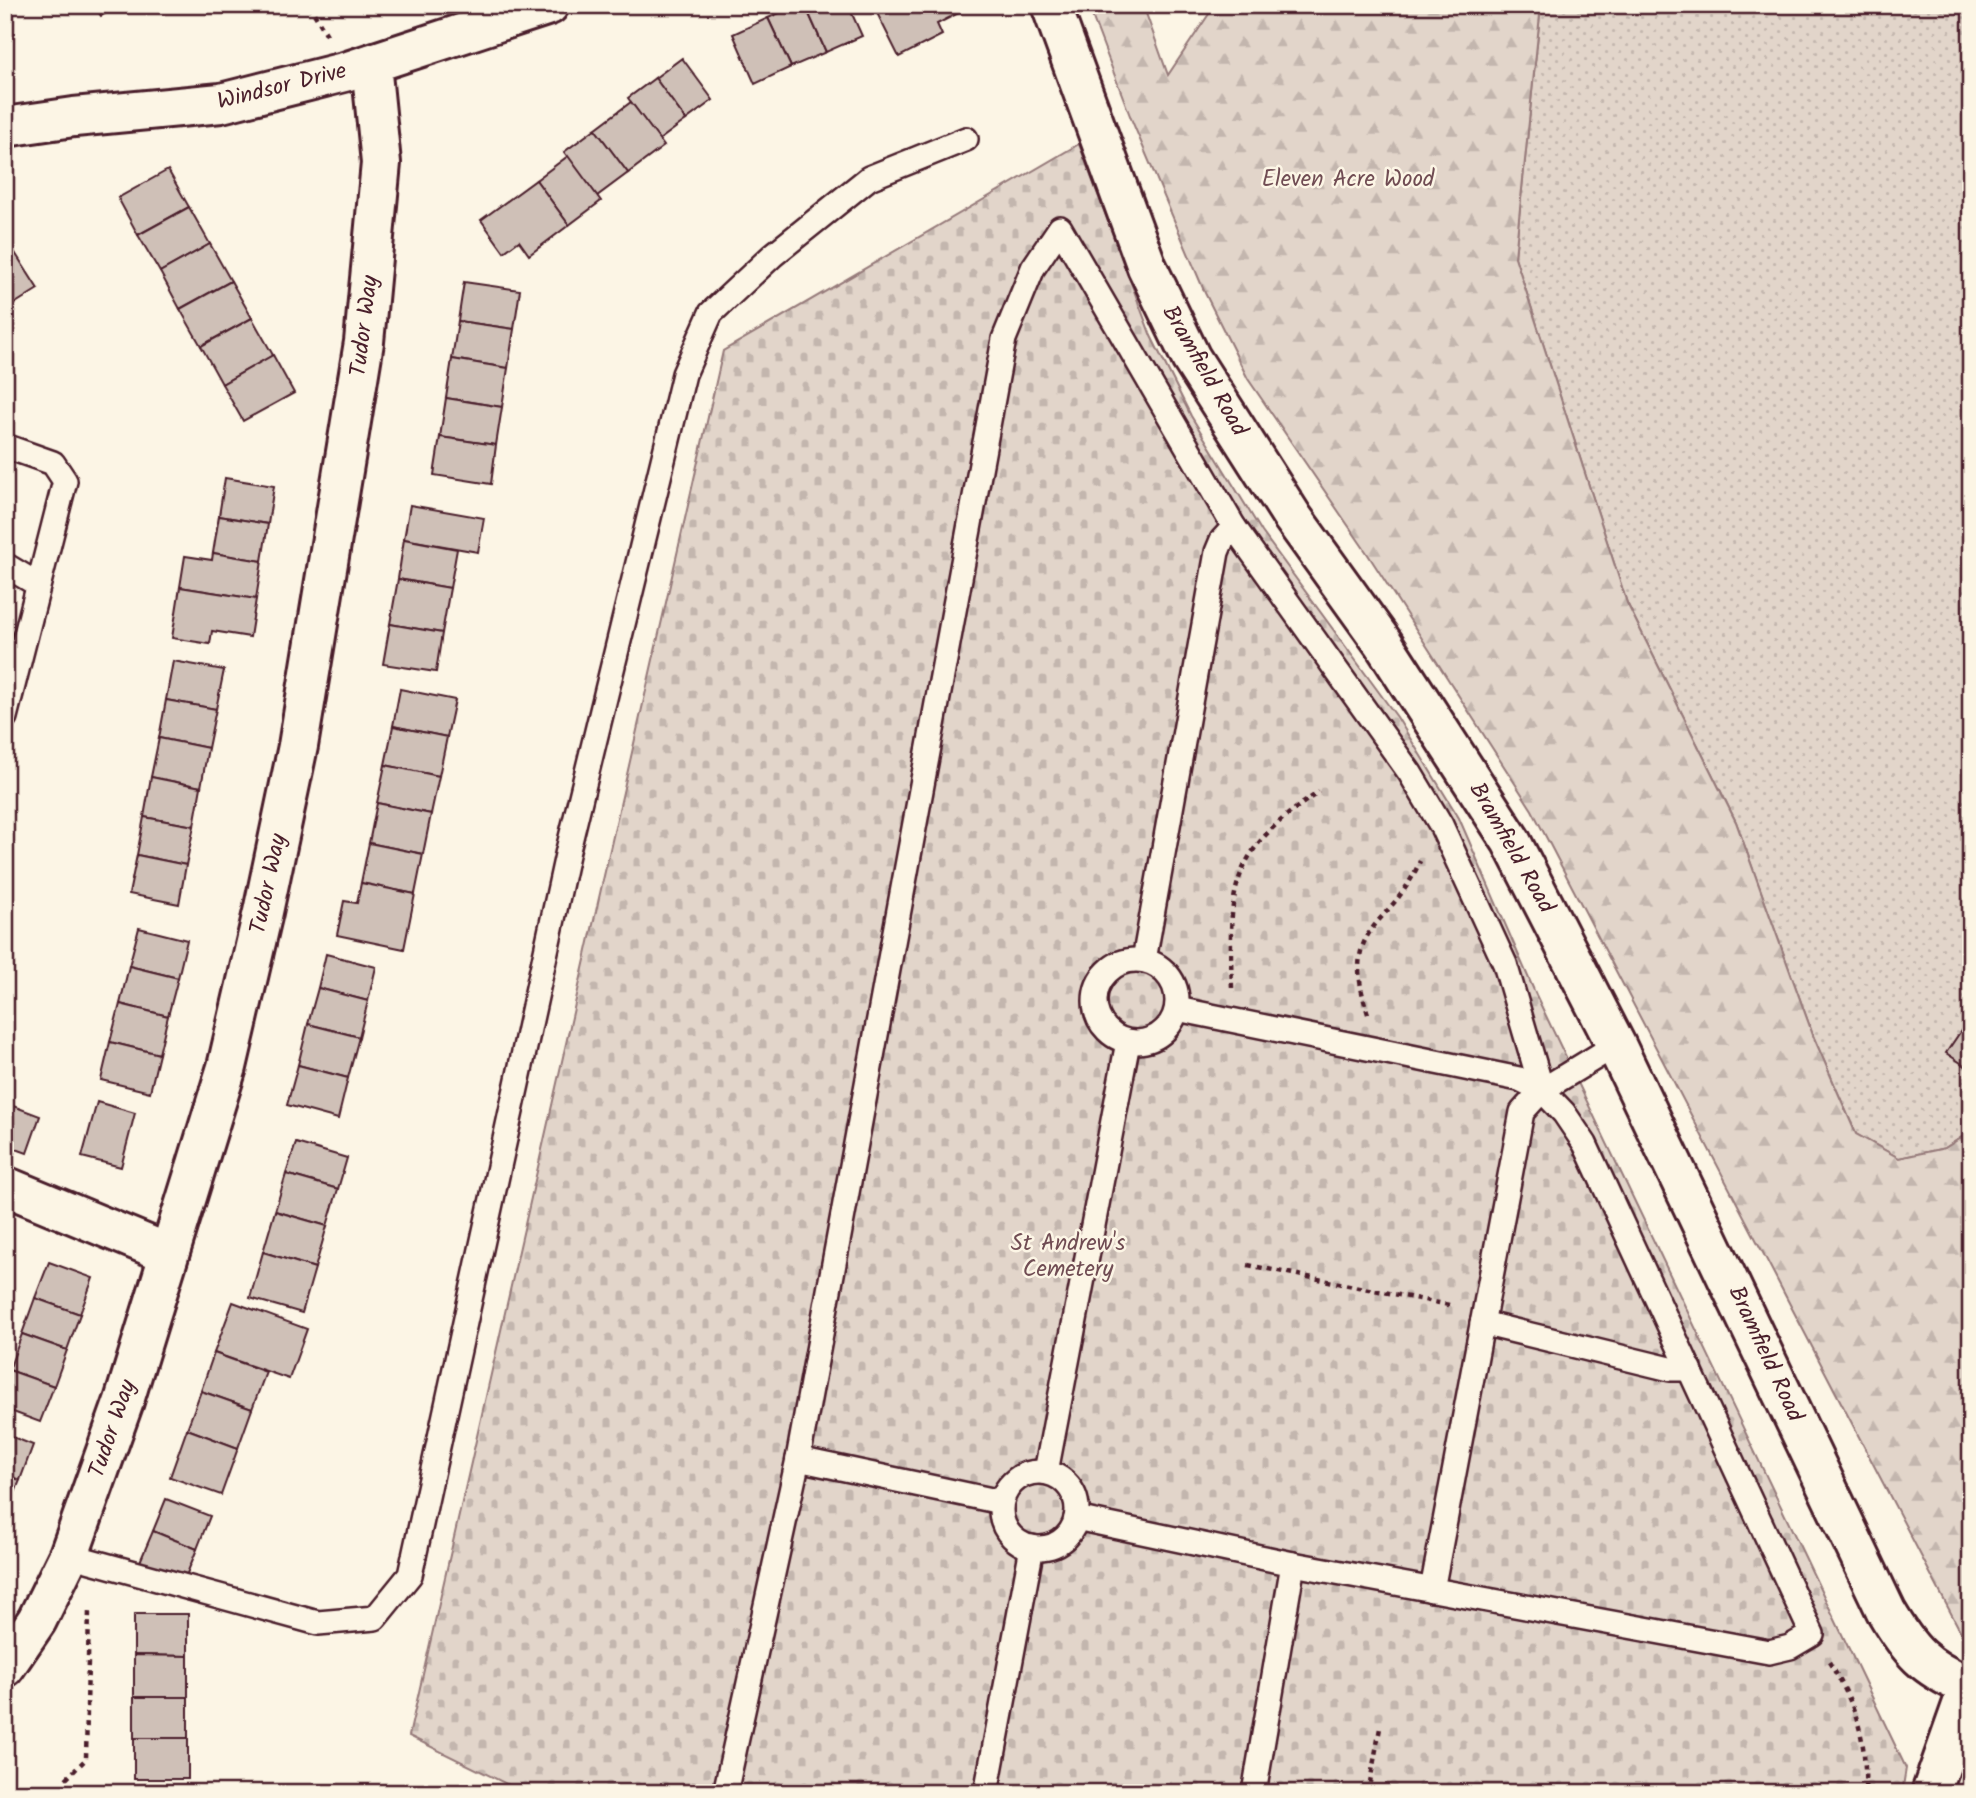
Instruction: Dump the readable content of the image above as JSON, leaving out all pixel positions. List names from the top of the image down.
{
  "streets": {
    "street": ["Windsor Drive", "Tudor Way", "Bramfield Road"]
  },
  "crossings": [
    ["Windsor Drive", "Tudor Way"]
  ],
  "parks": ["Eleven Acre Wood", "St Andrew's Cemetery"]
}
